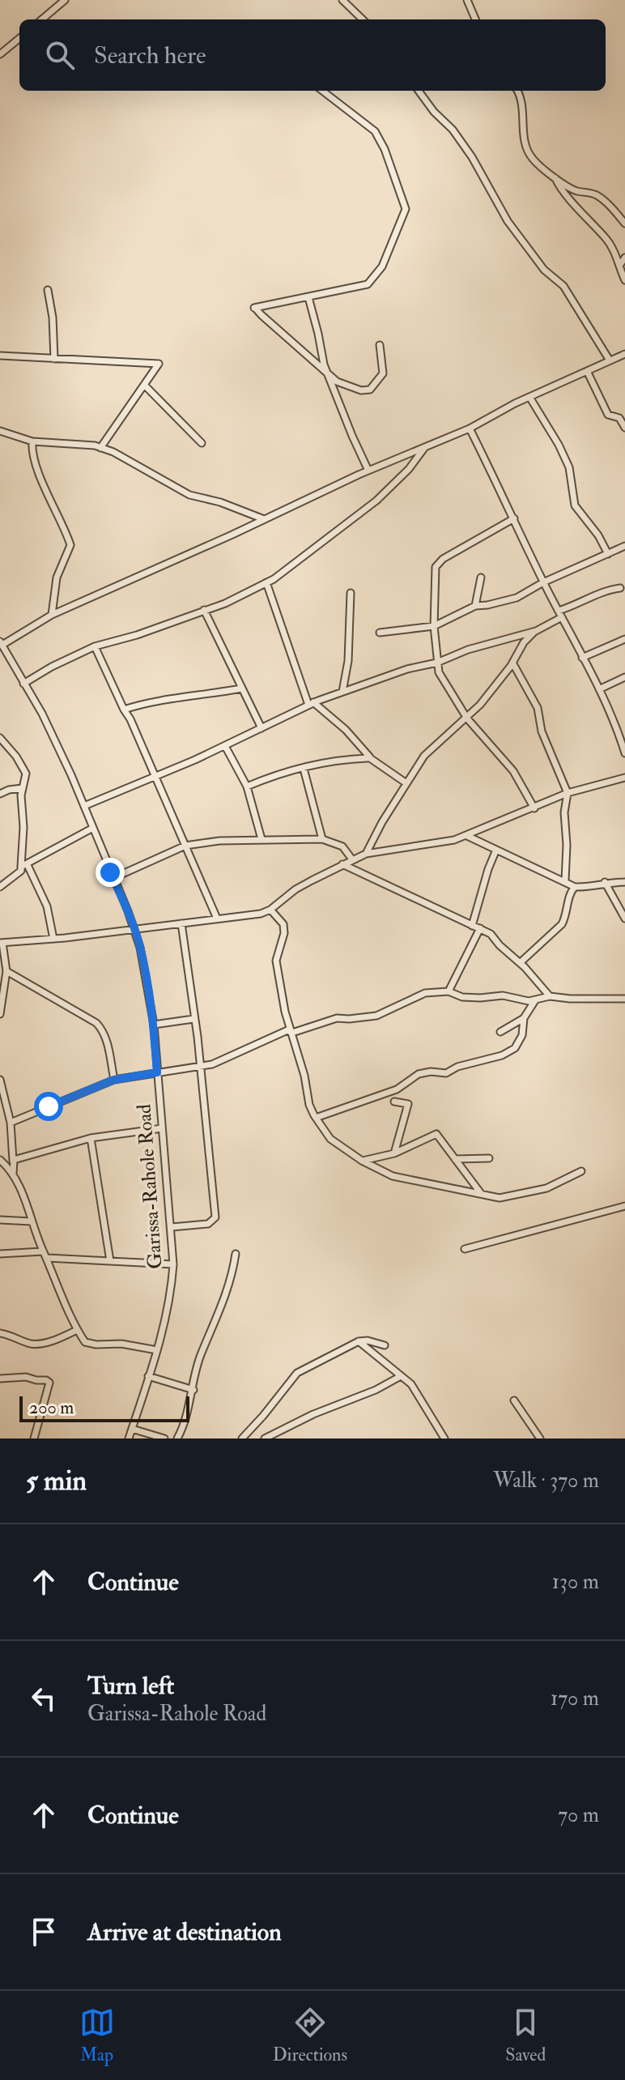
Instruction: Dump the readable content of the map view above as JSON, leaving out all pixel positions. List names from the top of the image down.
{
  "streets": {
    "street": ["Garissa-Rahole Road"]
  },
  "scale_bar": "200 m",
  "page": {
    "search": "Search here",
    "scale": "200 m",
    "heading": ["5 min", "Walk · 370 m"],
    "list": [
      ["Continue", "130 m"],
      ["Turn left", "Garissa-Rahole Road", "170 m"],
      ["Continue", "70 m"],
      "Arrive at destination"
    ],
    "nav": ["Map", "Directions", "Saved"]
  }
}
